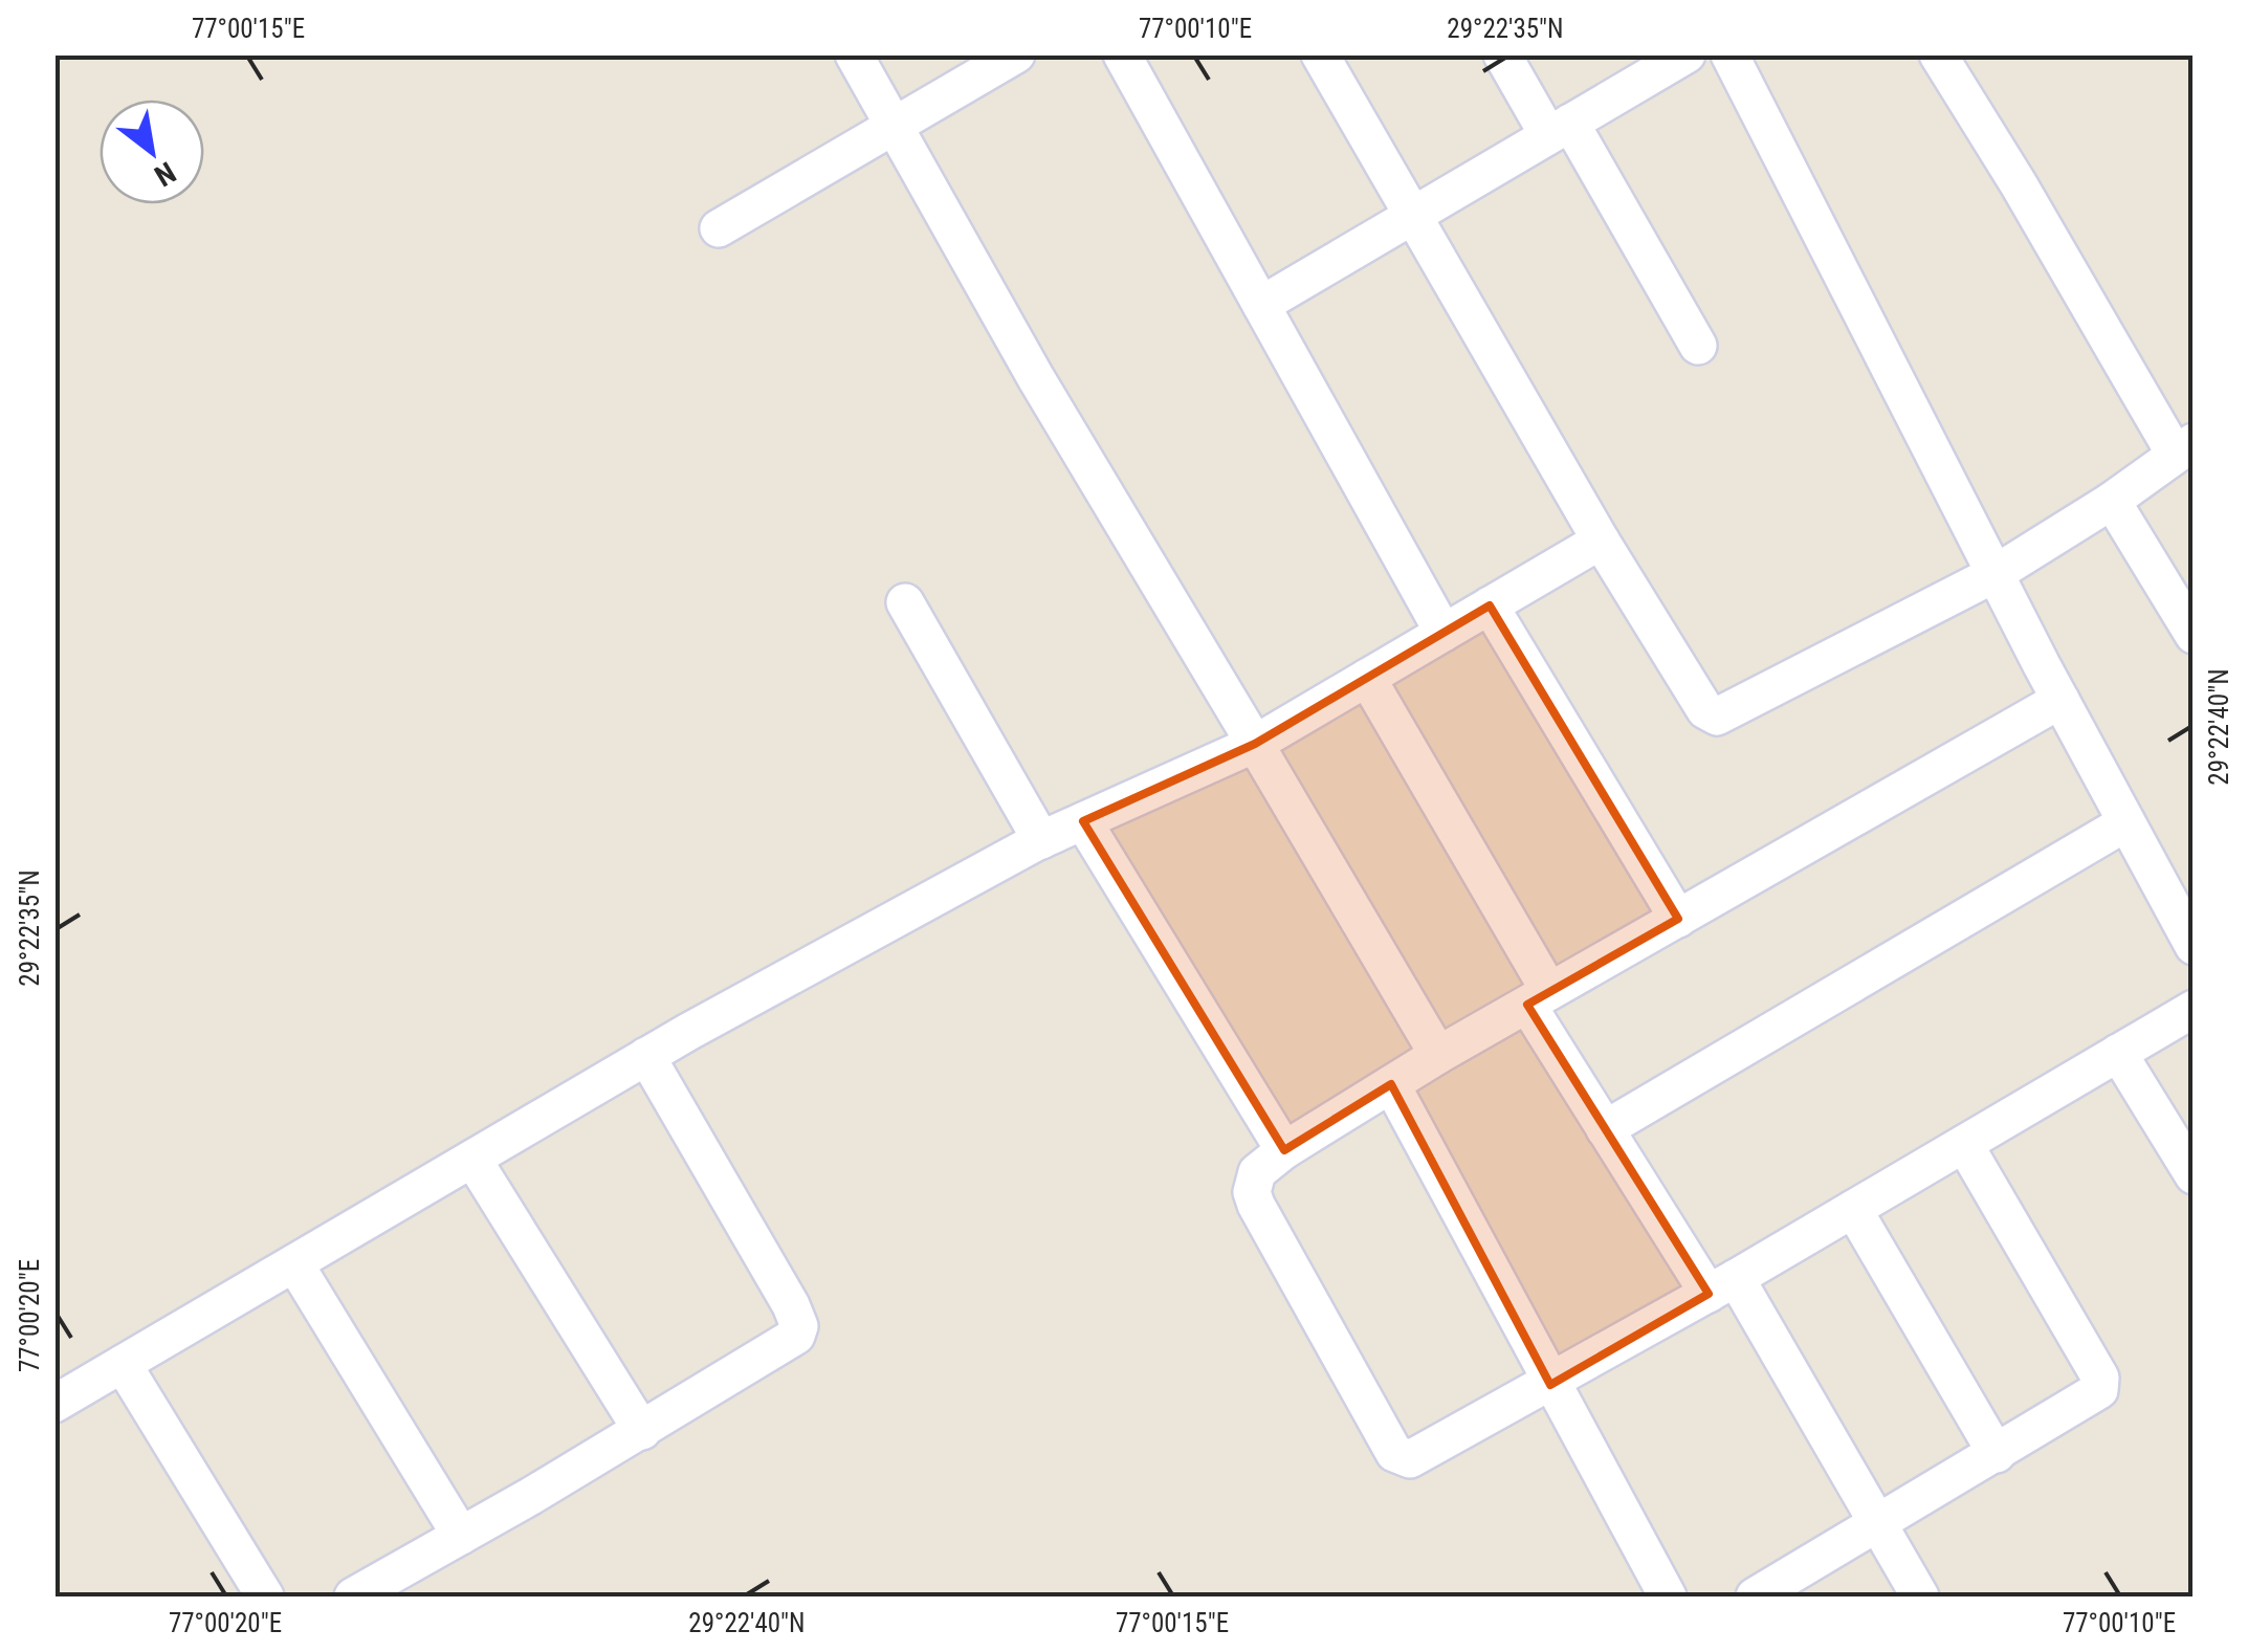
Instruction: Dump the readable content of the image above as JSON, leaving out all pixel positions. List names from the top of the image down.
{
  "north": "bottom right",
  "coordinates": [
    "77°00'15\"E",
    "77°00'10\"E",
    "29°22'35\"N",
    "29°22'40\"N",
    "77°00'20\"E"
  ]
}
